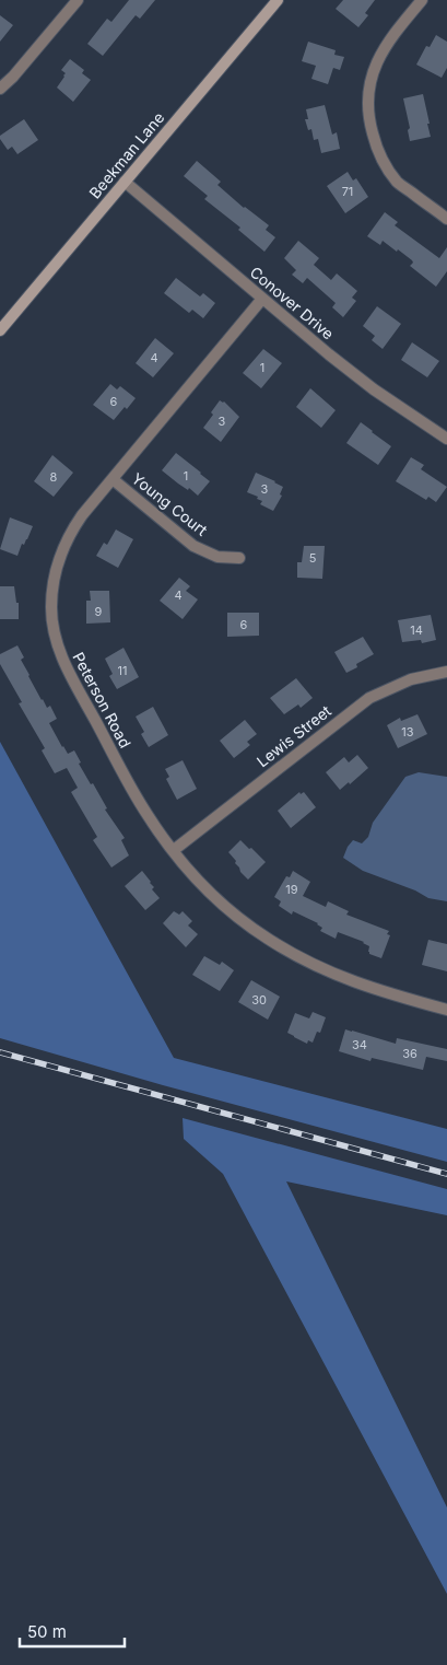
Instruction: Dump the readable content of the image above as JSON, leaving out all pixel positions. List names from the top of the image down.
{
  "streets": {
    "street": [
      "Beekman Lane",
      "Conover Drive",
      "Young Court",
      "Peterson Road",
      "Lewis Street"
    ]
  },
  "crossings": [
    ["Beekman Lane", "Conover Drive"],
    ["Conover Drive", "Peterson Road"],
    ["Young Court", "Peterson Road"],
    ["Peterson Road", "Lewis Street"]
  ],
  "house_numbers": [
    "71",
    "4",
    "1",
    "6",
    "3",
    "1",
    "8",
    "3",
    "5",
    "4",
    "9",
    "6",
    "14",
    "11",
    "13",
    "19",
    "30",
    "34",
    "36"
  ],
  "scale_bar": "50 m"
}
